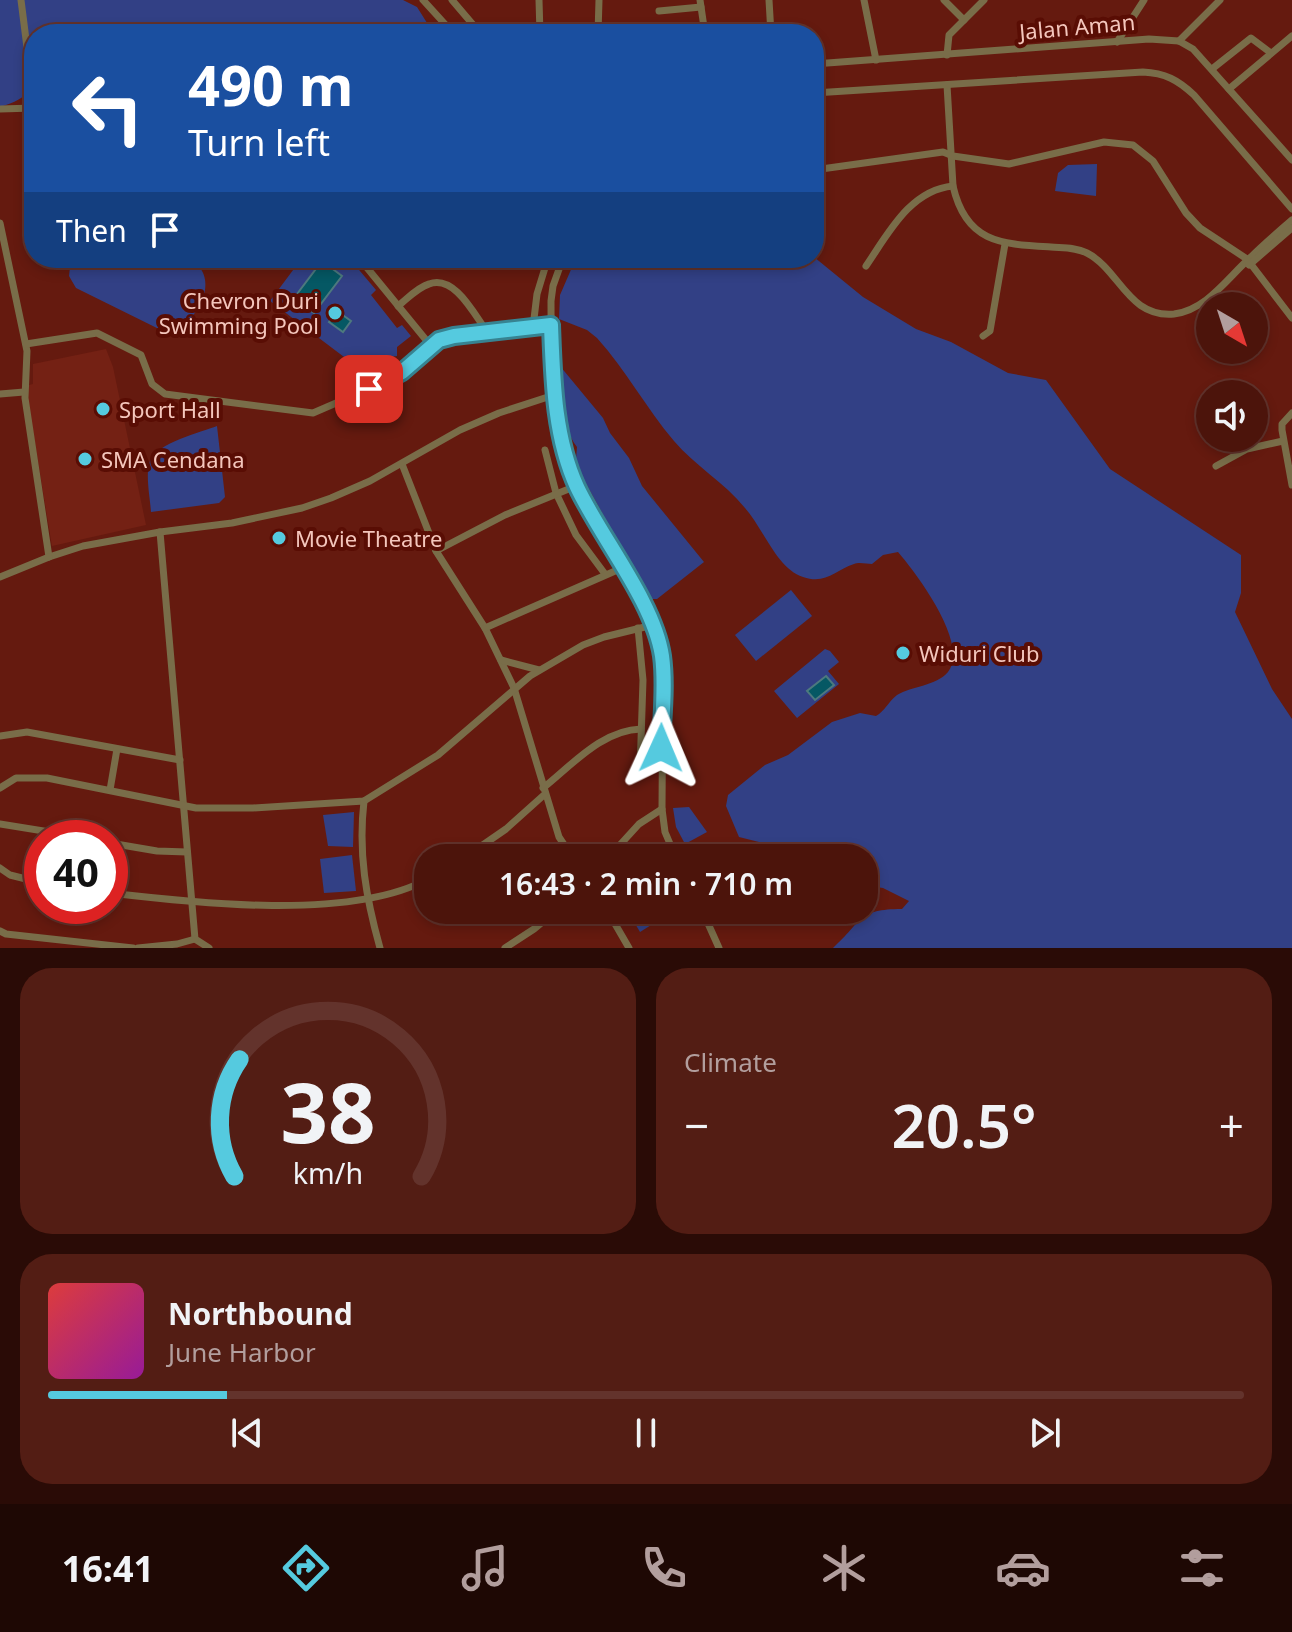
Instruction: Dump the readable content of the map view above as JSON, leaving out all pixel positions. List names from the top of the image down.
{
  "streets": {
    "street": ["Jalan Aman"]
  },
  "places": [
    "Chevron Duri Swimming Pool",
    "Sport Hall",
    "SMA Cendana",
    "Movie Theatre",
    "Widuri Club"
  ],
  "north": "bottom right",
  "page": {
    "turn": ["490 m", "Turn left"],
    "then": "Then",
    "limit": "40",
    "trip": "16:43 · 2 min · 710 m",
    "tile": "Climate",
    "heat": ["−", "20.5°", "+"],
    "song": ["Northbound", "June Harbor"],
    "tabs": "16:41",
    "gauge": ["38", "km/h"]
  }
}
